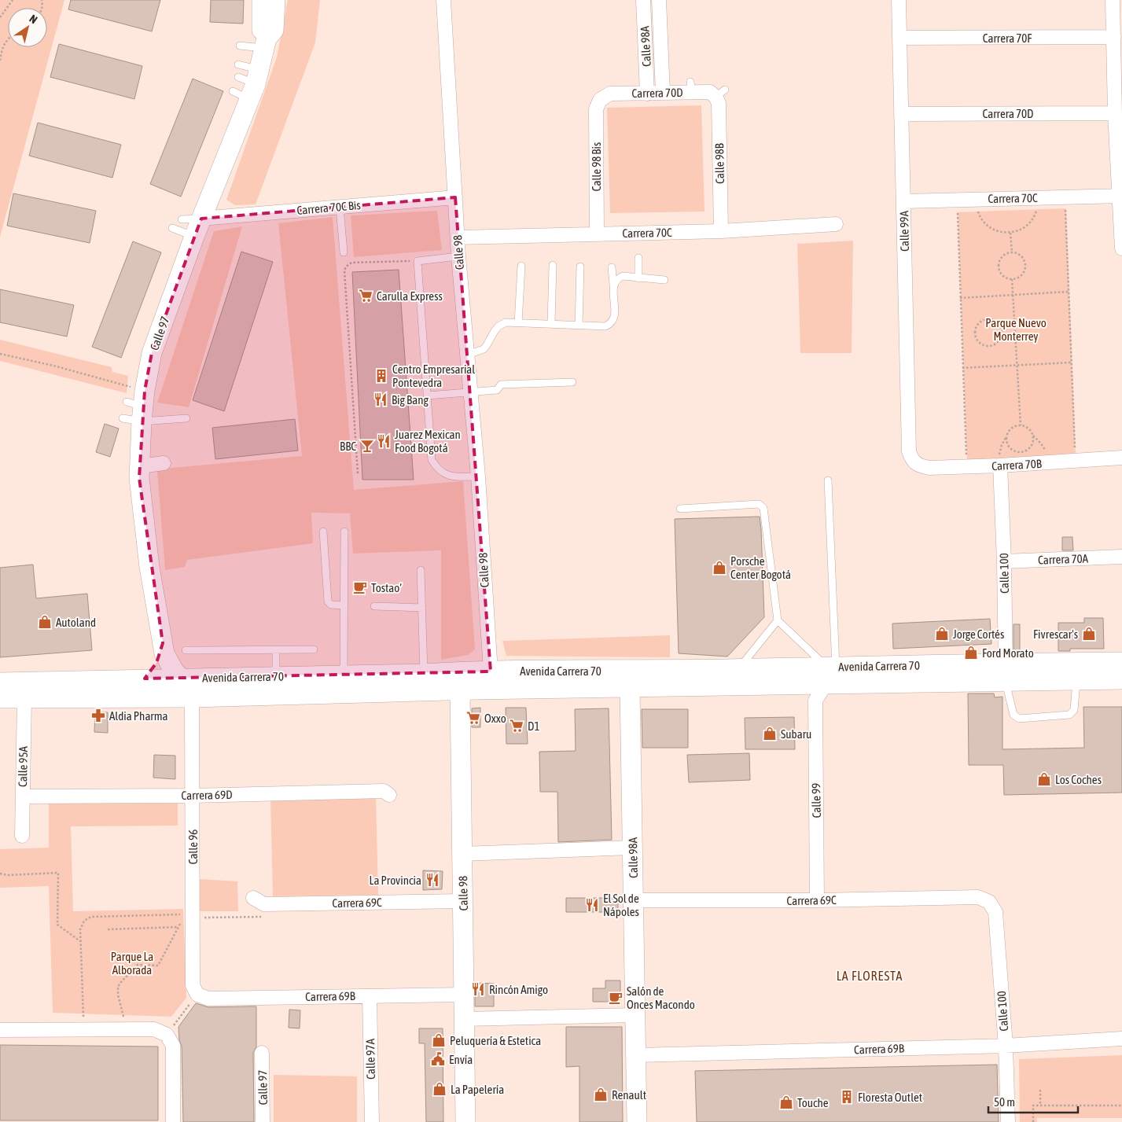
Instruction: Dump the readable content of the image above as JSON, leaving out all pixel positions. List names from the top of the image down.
{
  "streets": {
    "street": [
      "Carrera 70F",
      "Calle 98A",
      "Carrera 70D",
      "Calle 98B",
      "Calle 98 Bis",
      "Carrera 70C",
      "Carrera 70C Bis",
      "Calle 99A",
      "Calle 98",
      "Calle 97",
      "Carrera 70B",
      "Carrera 70A",
      "Calle 100",
      "Avenida Carrera 70",
      "Calle 95A",
      "Carrera 69D",
      "Calle 99",
      "Calle 96",
      "Carrera 69C",
      "Carrera 69B",
      "Calle 97A"
    ]
  },
  "crossings": [
    ["Carrera 70F", "Calle 99A"],
    ["Calle 98A", "Carrera 70D"],
    ["Calle 98A", "Avenida Carrera 70"],
    ["Calle 98A", "Carrera 69C"],
    ["Calle 98A", "Carrera 69B"],
    ["Carrera 70D", "Calle 98B"],
    ["Carrera 70D", "Calle 98 Bis"],
    ["Carrera 70D", "Calle 99A"],
    ["Calle 98B", "Carrera 70C"],
    ["Calle 98 Bis", "Carrera 70C"],
    ["Carrera 70C", "Calle 99A"],
    ["Carrera 70C", "Calle 98"],
    ["Carrera 70C Bis", "Calle 98"],
    ["Carrera 70C Bis", "Calle 97"],
    ["Calle 99A", "Carrera 70B"],
    ["Calle 98", "Avenida Carrera 70"],
    ["Calle 98", "Carrera 69C"],
    ["Calle 98", "Carrera 69B"],
    ["Calle 97", "Avenida Carrera 70"],
    ["Carrera 70B", "Calle 100"],
    ["Carrera 70A", "Calle 100"],
    ["Calle 100", "Avenida Carrera 70"],
    ["Calle 100", "Carrera 69C"],
    ["Calle 100", "Carrera 69B"],
    ["Avenida Carrera 70", "Calle 95A"],
    ["Avenida Carrera 70", "Calle 96"],
    ["Calle 95A", "Carrera 69D"],
    ["Carrera 69D", "Calle 96"],
    ["Calle 99", "Carrera 69C"],
    ["Calle 96", "Carrera 69B"],
    ["Carrera 69B", "Calle 97A"]
  ],
  "districts": ["LA FLORESTA"],
  "parks": ["Parque Nuevo Monterrey", "Parque La Alborada"],
  "places": {
    "supermarket": ["Carulla Express", "Oxxo", "D1"],
    "building": ["Centro Empresarial Pontevedra", "Floresta Outlet"],
    "restaurant": [
      "Big Bang",
      "Juarez Mexican Food Bogotá",
      "La Provincia",
      "El Sol de Nápoles",
      "Rincón Amigo"
    ],
    "bar": ["BBC"],
    "shop": [
      "Porsche Center Bogotá",
      "Autoland",
      "Jorge Cortés",
      "Fivrescar's",
      "Ford Morato",
      "Subaru",
      "Los Coches",
      "Peluquería & Estetica",
      "La Papelería",
      "Renault",
      "Touche"
    ],
    "cafe": ["Tostao’", "Salón de Onces Macondo"],
    "pharmacy": ["Aldia Pharma"],
    "public building": ["Envía"]
  },
  "scale_bar": "50 m",
  "north": "top right"
}
